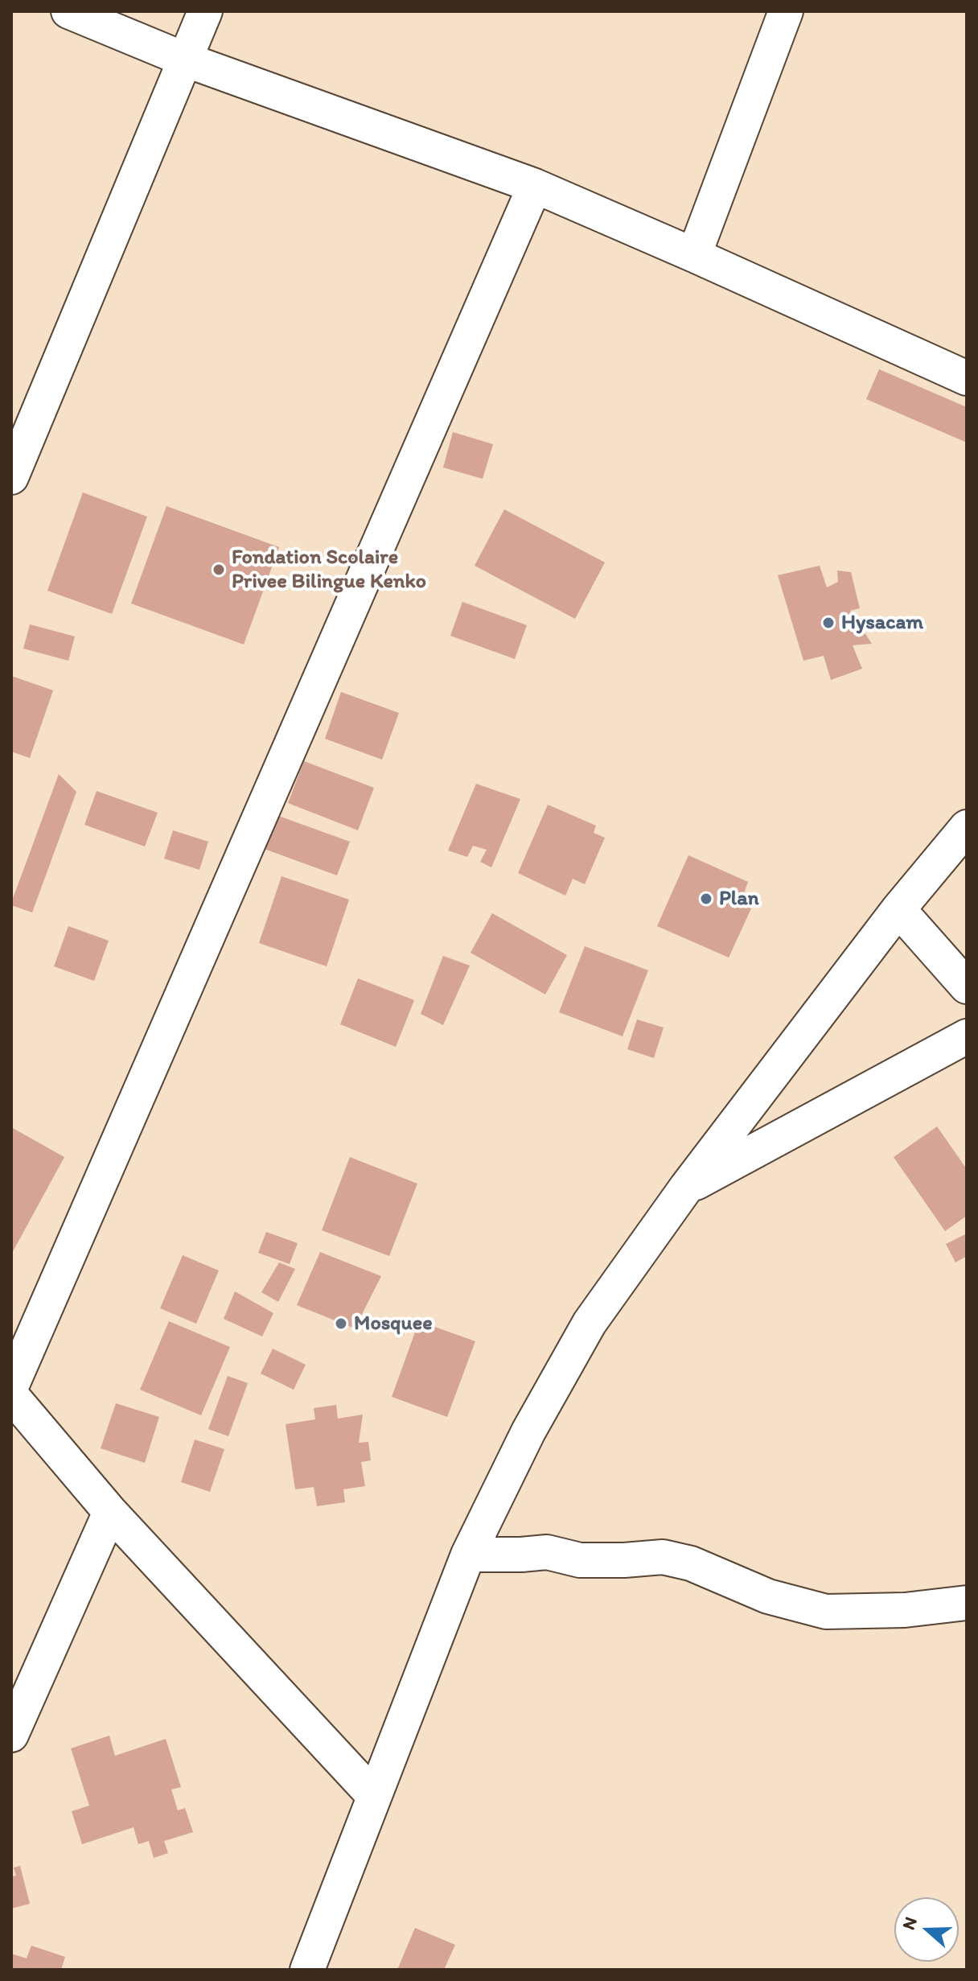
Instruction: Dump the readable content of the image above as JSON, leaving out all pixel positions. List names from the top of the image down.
{
  "places": [
    "Fondation Scolaire Privee Bilingue Kenko",
    "Hysacam",
    "Plan",
    "Mosquee"
  ],
  "north": "left"
}
